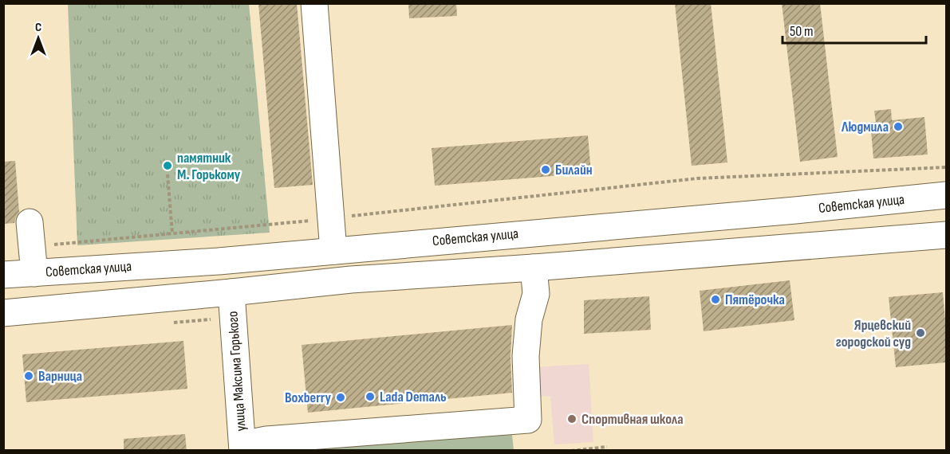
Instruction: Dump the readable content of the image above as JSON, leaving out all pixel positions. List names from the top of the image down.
{
  "streets": {
    "main road": ["Советская улица", "улица Максима Горького"]
  },
  "crossings": [
    ["Советская улица", "улица Максима Горького"]
  ],
  "places": [
    "Людмила",
    "памятник М. Горькому",
    "Билайн",
    "Пятёрочка",
    "Ярцевский городской суд",
    "Варница",
    "Lada Dеталь",
    "Boxberry",
    "Спортивная школа"
  ],
  "scale_bar": "50 m",
  "north": "top"
}
